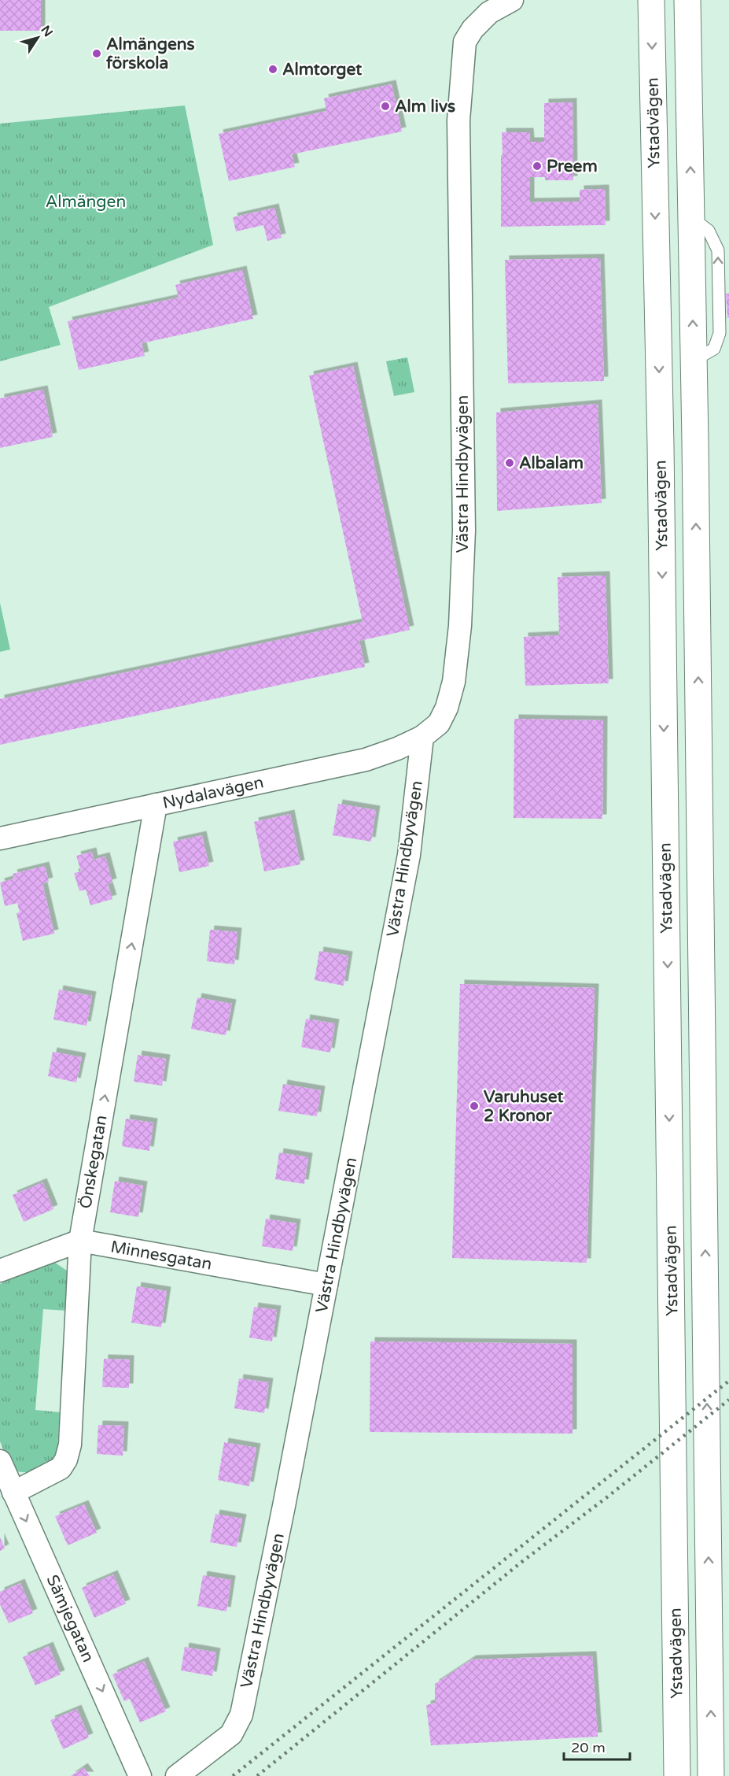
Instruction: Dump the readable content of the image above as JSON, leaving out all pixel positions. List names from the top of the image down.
{
  "streets": {
    "main road": ["Ystadvägen"],
    "street": [
      "Västra Hindbyvägen",
      "Nydalavägen",
      "Önskegatan",
      "Minnesgatan",
      "Sämjegatan"
    ]
  },
  "crossings": [
    ["Västra Hindbyvägen", "Nydalavägen"],
    ["Västra Hindbyvägen", "Minnesgatan"],
    ["Nydalavägen", "Önskegatan"],
    ["Önskegatan", "Minnesgatan"],
    ["Önskegatan", "Sämjegatan"]
  ],
  "one_way": ["Önskegatan", "Sämjegatan"],
  "parks": ["Almängen"],
  "places": [
    "Almängens förskola",
    "Almtorget",
    "Alm livs",
    "Preem",
    "Albalam",
    "Varuhuset 2 Kronor"
  ],
  "scale_bar": "20 m",
  "north": "top right"
}
